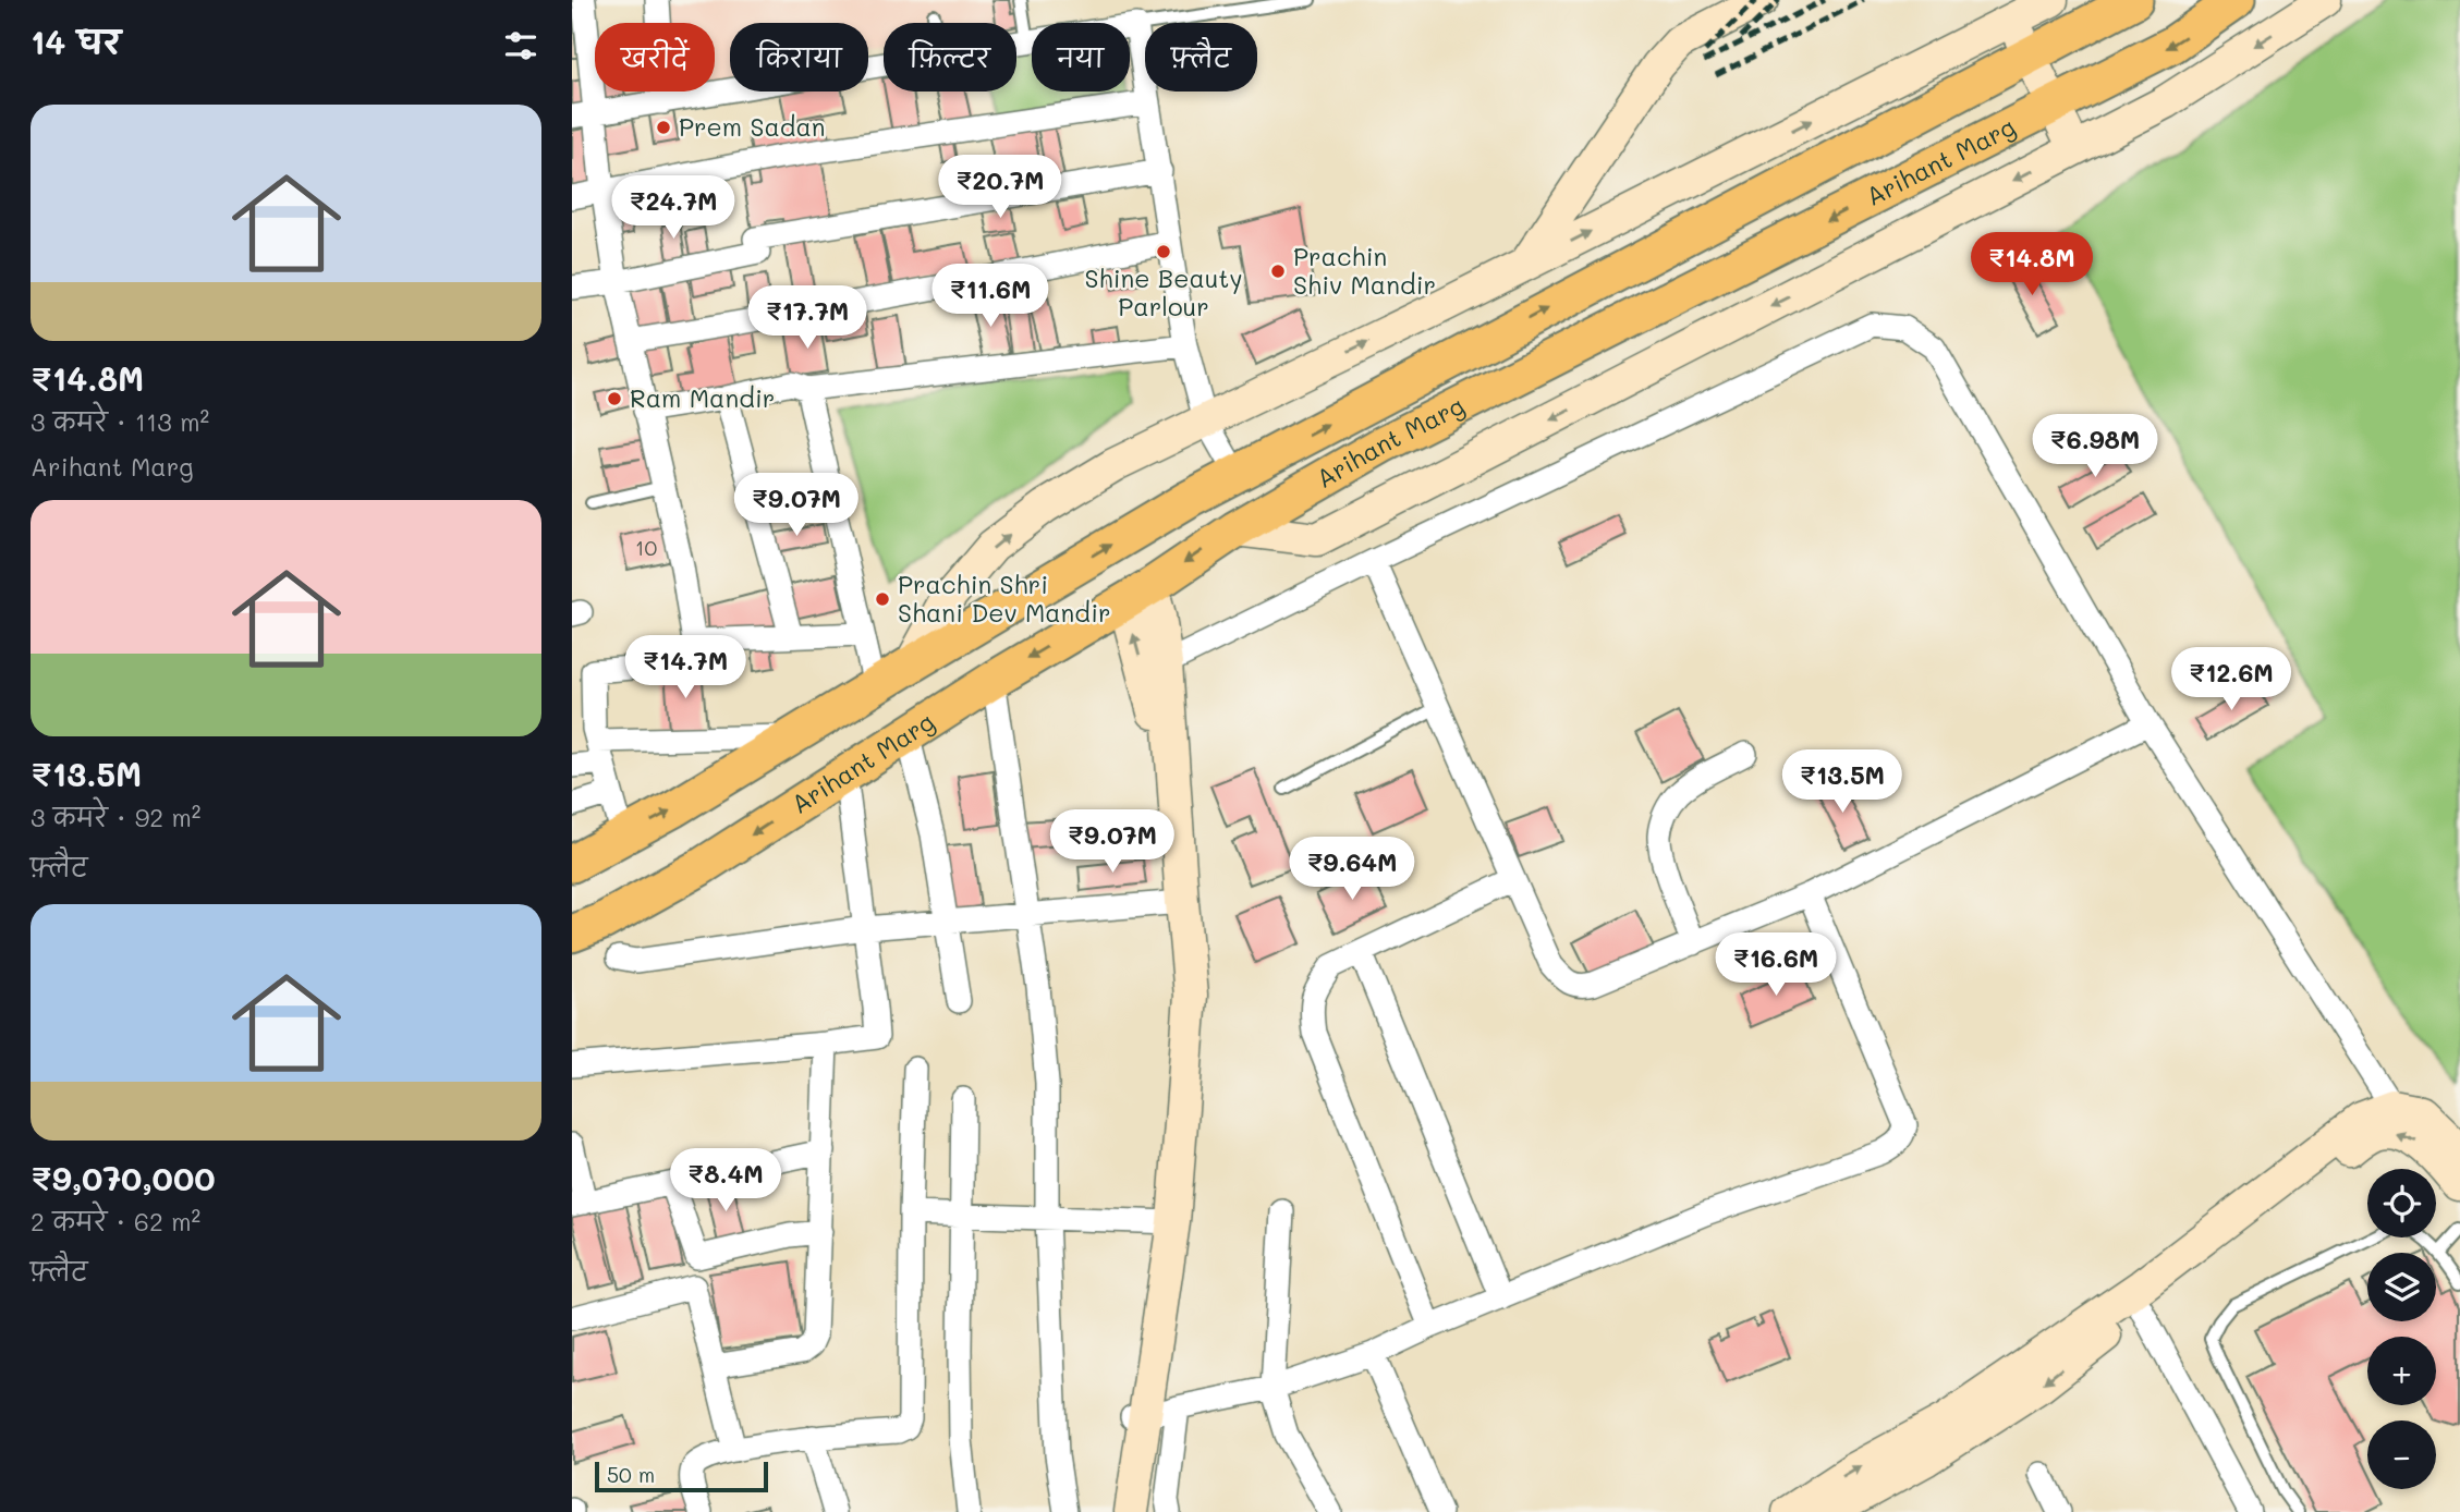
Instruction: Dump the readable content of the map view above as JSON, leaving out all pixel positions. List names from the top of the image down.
{
  "streets": {
    "main road": ["Arihant Marg"]
  },
  "places": [
    "Prem Sadan",
    "Shine Beauty Parlour",
    "Prachin Shiv Mandir",
    "Ram Mandir",
    "Prachin Shri Shani Dev Mandir"
  ],
  "house_numbers": ["10"],
  "scale_bar": "50 m",
  "page": {
    "heading": "14 घर",
    "chip": [
      "खरीदें",
      "किराया",
      "फ़िल्टर",
      "नया",
      "फ़्लैट"
    ],
    "list": [
      {
        "name": "₹14.8M",
        "note": "3 कमरे · 113 m² · Arihant Marg"
      },
      {
        "name": "₹13.5M",
        "note": "3 कमरे · 92 m² · फ़्लैट"
      },
      {
        "name": "₹9,070,000",
        "note": "2 कमरे · 62 m² · फ़्लैट"
      }
    ],
    "price": [
      "₹20.7M",
      "₹24.7M",
      "₹14.8M",
      "₹11.6M",
      "₹17.7M",
      "₹6.98M",
      "₹9.07M",
      "₹14.7M",
      "₹12.6M",
      "₹13.5M",
      "₹9.07M",
      "₹9.64M",
      "₹16.6M",
      "₹8.4M"
    ],
    "map_buttons": ["+", "−"],
    "scale": "50 m"
  }
}
